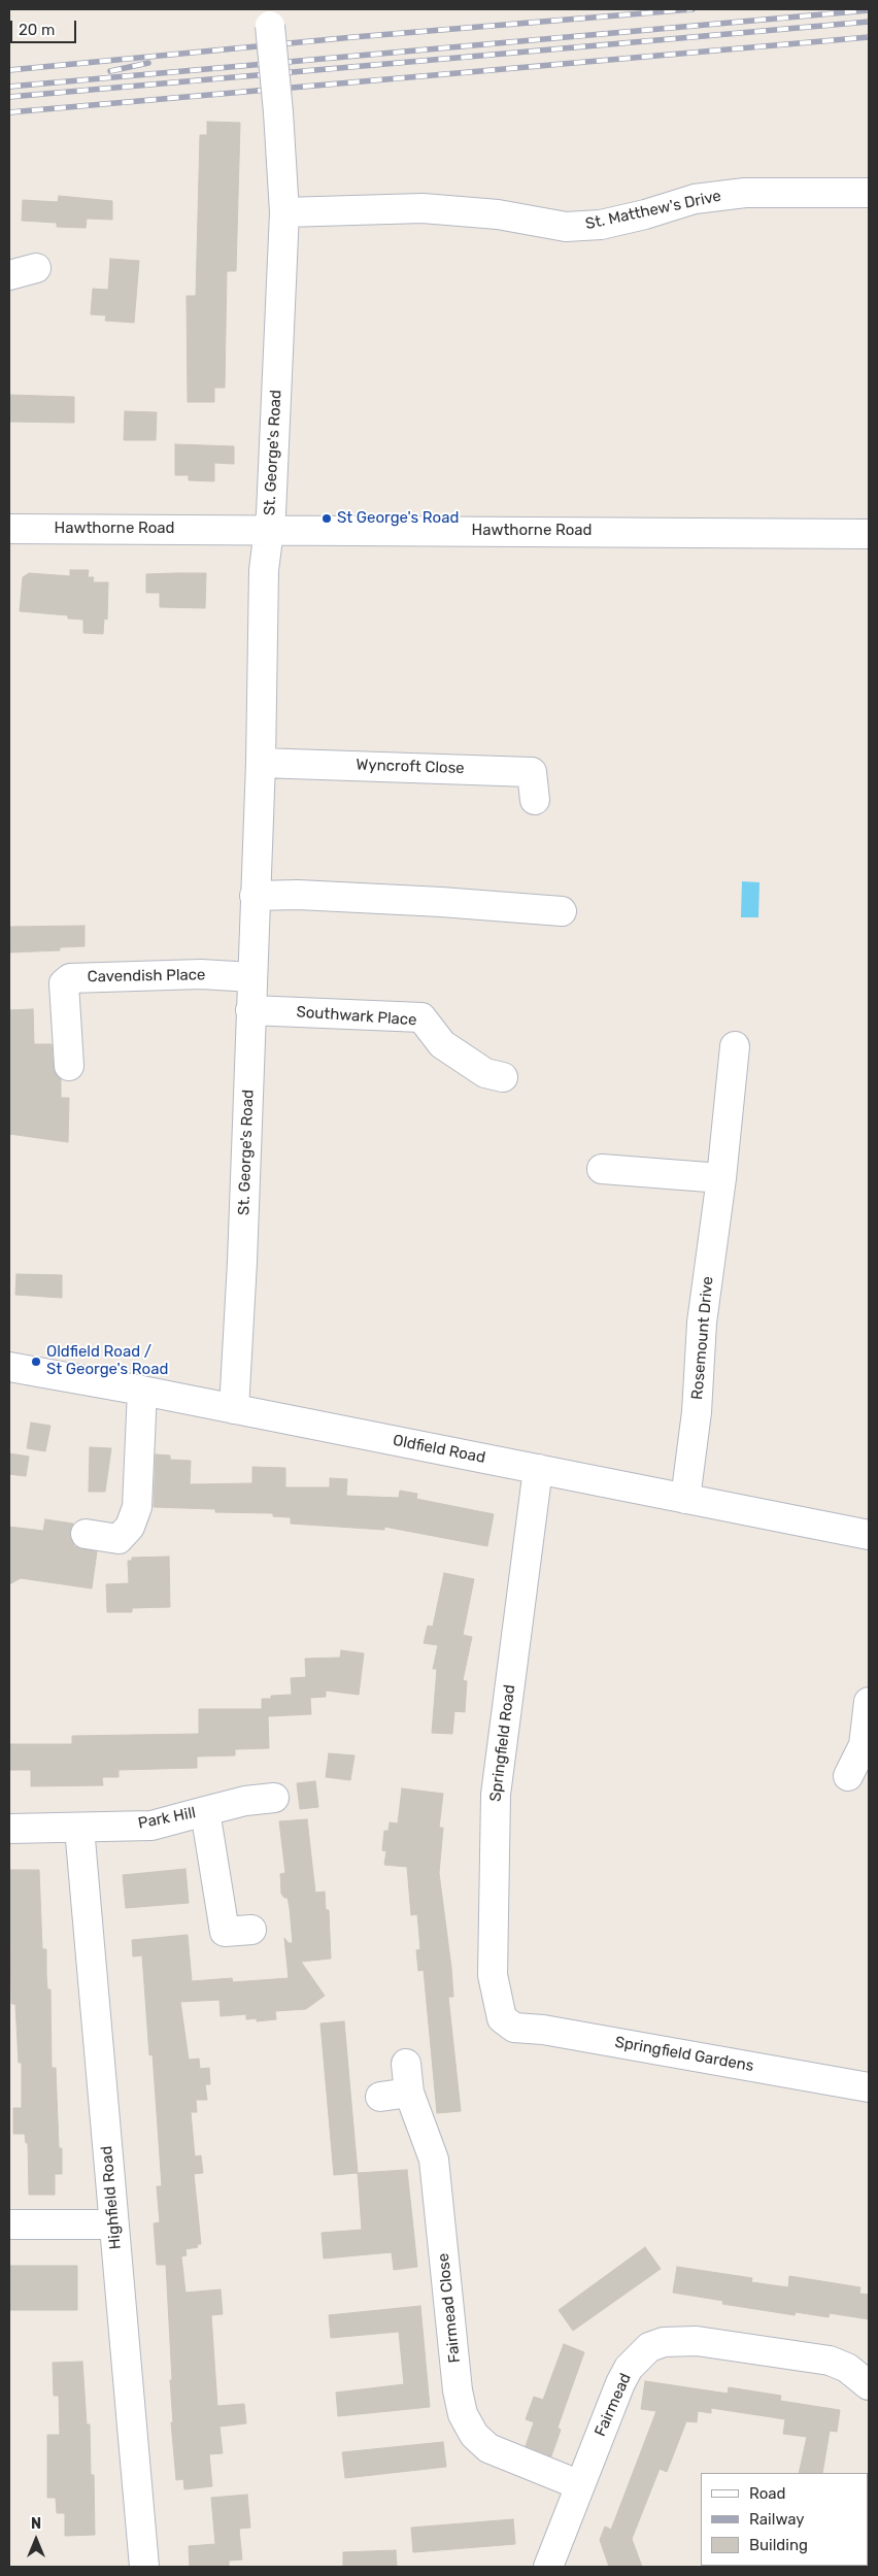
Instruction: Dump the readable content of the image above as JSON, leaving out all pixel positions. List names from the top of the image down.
{
  "streets": {
    "street": [
      "St. Matthew's Drive",
      "St. George's Road",
      "Hawthorne Road",
      "Wyncroft Close",
      "Cavendish Place",
      "Southwark Place",
      "Rosemount Drive",
      "Oldfield Road",
      "Springfield Road",
      "Park Hill",
      "Springfield Gardens",
      "Highfield Road",
      "Fairmead Close",
      "Fairmead"
    ]
  },
  "crossings": [
    ["St. Matthew's Drive", "St. George's Road"],
    ["St. George's Road", "Hawthorne Road"],
    ["St. George's Road", "Wyncroft Close"],
    ["St. George's Road", "Cavendish Place"],
    ["St. George's Road", "Southwark Place"],
    ["St. George's Road", "Oldfield Road"],
    ["Rosemount Drive", "Oldfield Road"],
    ["Oldfield Road", "Springfield Road"],
    ["Springfield Road", "Springfield Gardens"],
    ["Park Hill", "Highfield Road"],
    ["Fairmead Close", "Fairmead"]
  ],
  "places": ["St George's Road", "Oldfield Road / St George's Road"],
  "legend": ["Road", "Railway", "Building"],
  "scale_bar": "20 m",
  "north": "top"
}
